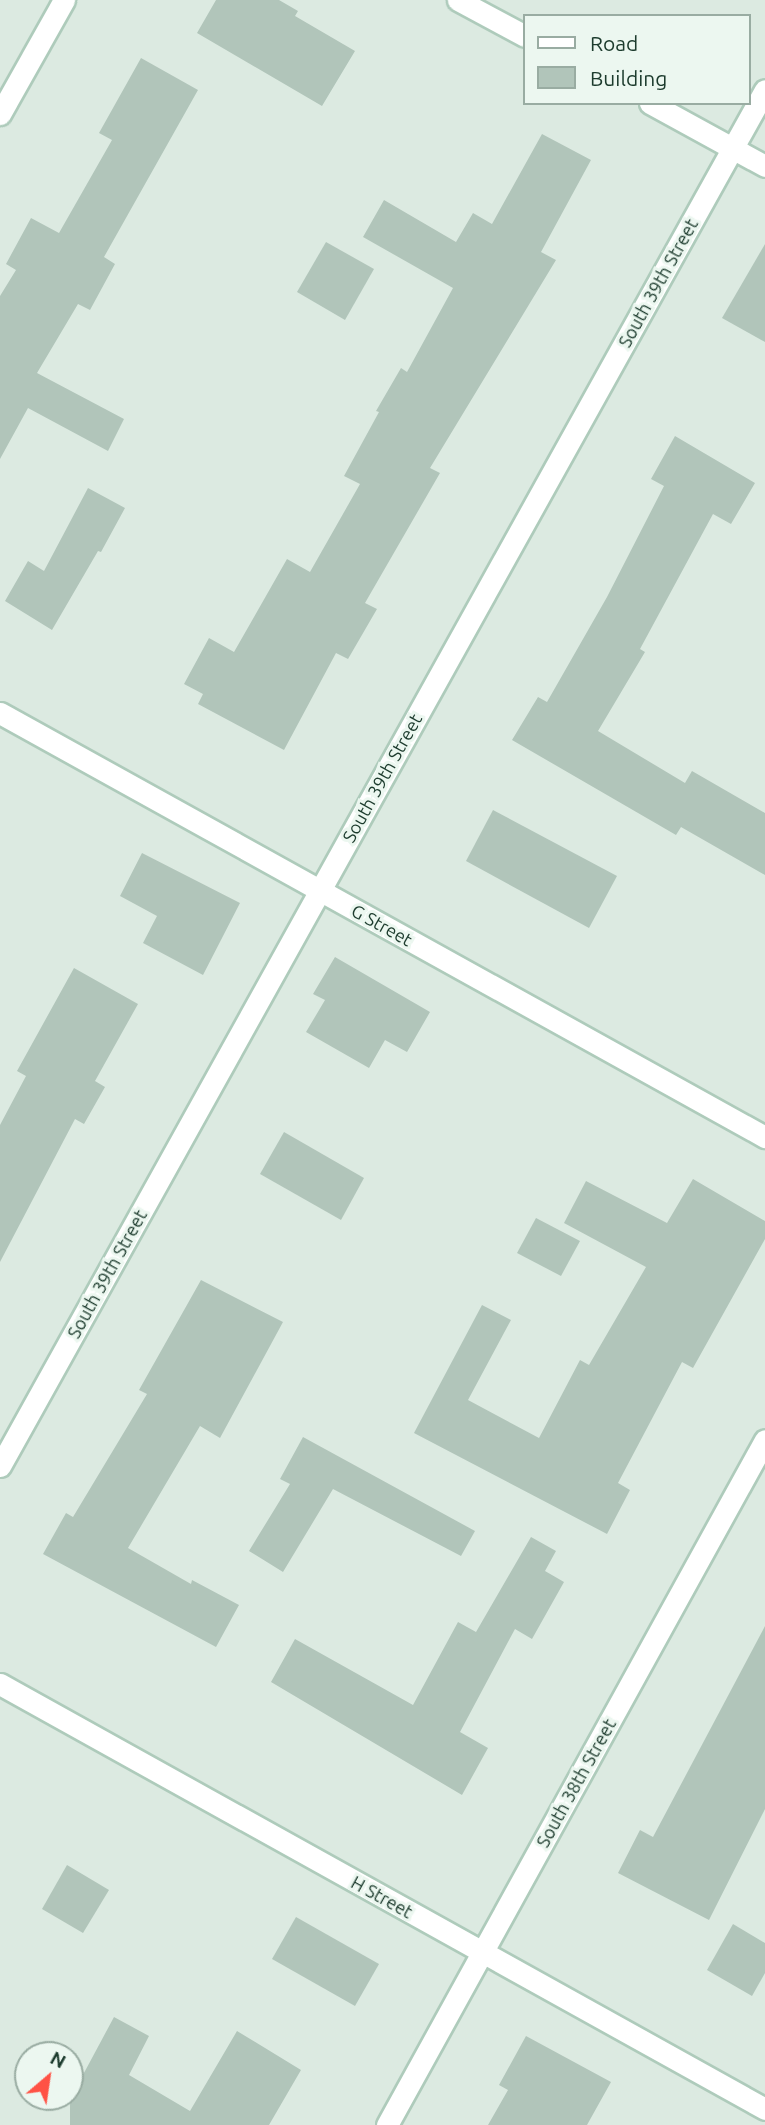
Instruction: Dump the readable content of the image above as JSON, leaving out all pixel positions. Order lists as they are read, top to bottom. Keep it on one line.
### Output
{"streets":{"street":["South 39th Street","G Street","South 38th Street","H Street"]},"crossings":[["South 39th Street","G Street"],["South 38th Street","H Street"]],"legend":["Road","Building"],"north":"top right"}
